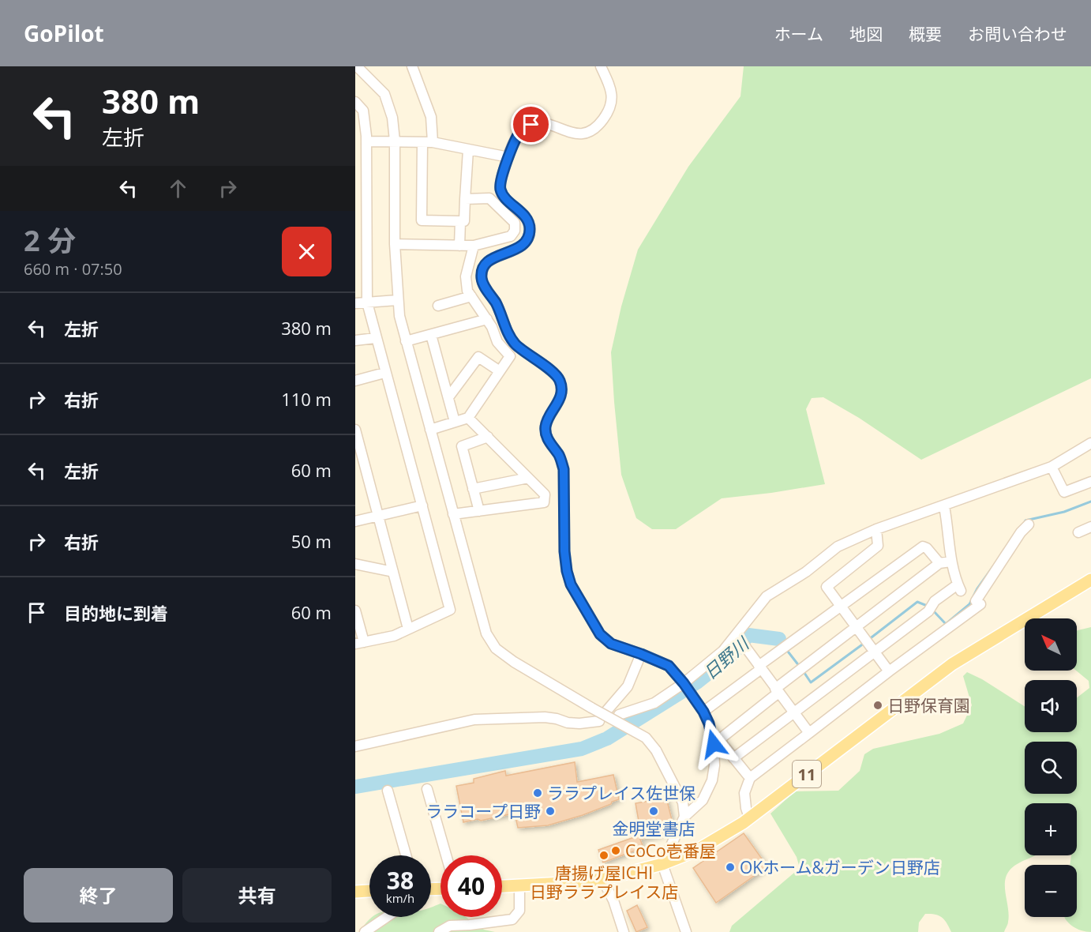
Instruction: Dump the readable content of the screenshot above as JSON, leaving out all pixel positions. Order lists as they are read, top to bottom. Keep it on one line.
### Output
{"streets":{"main road":["11"]},"water":["日野川"],"places":["日野保育園","ララプレイス佐世保","ララコープ日野","金明堂書店","CoCo壱番屋","唐揚げ屋ICHI 日野ララプレイス店","OKホーム&ガーデン日野店"],"north":"top left","page":{"header":"GoPilot","nav":["ホーム","地図","概要","お問い合わせ"],"turn":["380 m","左折"],"heading":["2 分","660 m · 07:50"],"list":[{"name":"左折","value":"380 m"},{"name":"右折","value":"110 m"},{"name":"左折","value":"60 m"},{"name":"右折","value":"50 m"},{"name":"目的地に到着","value":"60 m"}],"map_buttons":["+","−"],"speed":"38 km/h","limit":"40","buttons":["終了","共有"]}}
